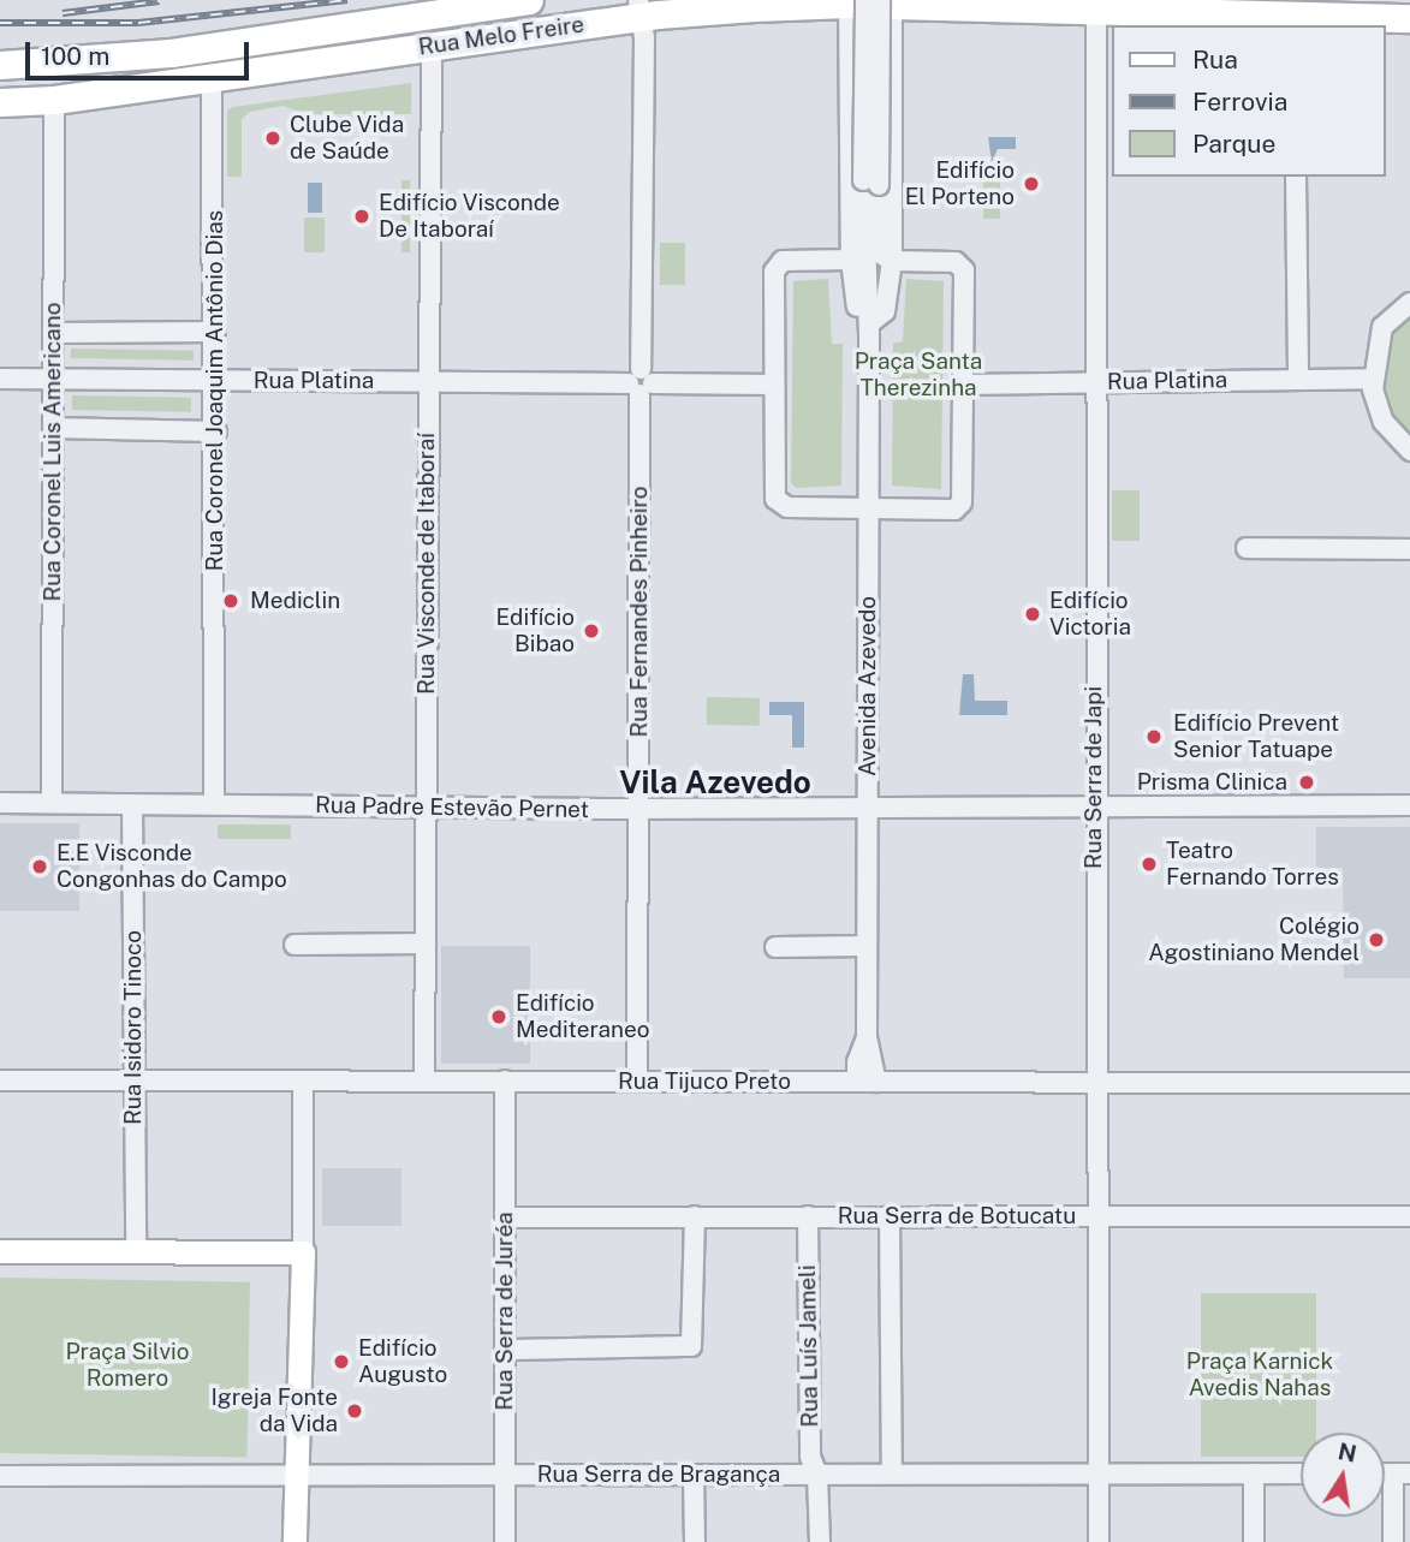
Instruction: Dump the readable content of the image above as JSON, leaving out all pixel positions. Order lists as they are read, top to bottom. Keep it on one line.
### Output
{"streets":{"highway":["Rua Melo Freire"],"street":["Rua Platina","Rua Coronel Joaquim Antônio Dias","Rua Coronel Luis Americano","Rua Visconde de Itaboraí","Rua Fernandes Pinheiro","Avenida Azevedo","Rua Serra de Japi","Rua Padre Estevão Pernet","Rua Isidoro Tinoco","Rua Tijuco Preto","Rua Serra de Botucatu","Rua Serra de Juréa","Rua Luís Jameli","Rua Serra de Bragança"]},"crossings":[["Rua Melo Freire","Rua Coronel Joaquim Antônio Dias"],["Rua Melo Freire","Rua Coronel Luis Americano"],["Rua Melo Freire","Rua Visconde de Itaboraí"],["Rua Melo Freire","Rua Fernandes Pinheiro"],["Rua Melo Freire","Avenida Azevedo"],["Rua Melo Freire","Rua Serra de Japi"],["Rua Platina","Rua Coronel Joaquim Antônio Dias"],["Rua Platina","Rua Coronel Luis Americano"],["Rua Platina","Rua Visconde de Itaboraí"],["Rua Platina","Rua Fernandes Pinheiro"],["Rua Platina","Rua Serra de Japi"],["Rua Coronel Joaquim Antônio Dias","Rua Padre Estevão Pernet"],["Rua Coronel Luis Americano","Rua Padre Estevão Pernet"],["Rua Visconde de Itaboraí","Rua Padre Estevão Pernet"],["Rua Visconde de Itaboraí","Rua Tijuco Preto"],["Rua Fernandes Pinheiro","Rua Padre Estevão Pernet"],["Rua Fernandes Pinheiro","Rua Tijuco Preto"],["Avenida Azevedo","Rua Padre Estevão Pernet"],["Avenida Azevedo","Rua Tijuco Preto"],["Rua Serra de Japi","Rua Padre Estevão Pernet"],["Rua Serra de Japi","Rua Tijuco Preto"],["Rua Serra de Japi","Rua Serra de Botucatu"],["Rua Serra de Japi","Rua Serra de Bragança"],["Rua Padre Estevão Pernet","Rua Isidoro Tinoco"],["Rua Isidoro Tinoco","Rua Tijuco Preto"],["Rua Tijuco Preto","Rua Serra de Juréa"],["Rua Serra de Botucatu","Rua Serra de Juréa"],["Rua Serra de Botucatu","Rua Luís Jameli"],["Rua Serra de Juréa","Rua Serra de Bragança"],["Rua Luís Jameli","Rua Serra de Bragança"]],"districts":["Vila Azevedo"],"parks":["Praça Santa Therezinha","Praça Silvio Romero","Praça Karnick Avedis Nahas"],"places":["Clube Vida de Saúde","Edifício El Porteno","Edifício Visconde De Itaboraí","Mediclin","Edifício Victoria","Edifício Bibao","Edifício Prevent Senior Tatuape","Prisma Clinica","Teatro Fernando Torres","E.E Visconde Congonhas do Campo","Colégio Agostiniano Mendel","Edifício Mediteraneo","Edifício Augusto","Igreja Fonte da Vida"],"legend":["Rua","Ferrovia","Parque"],"scale_bar":"100 m","north":"top"}
